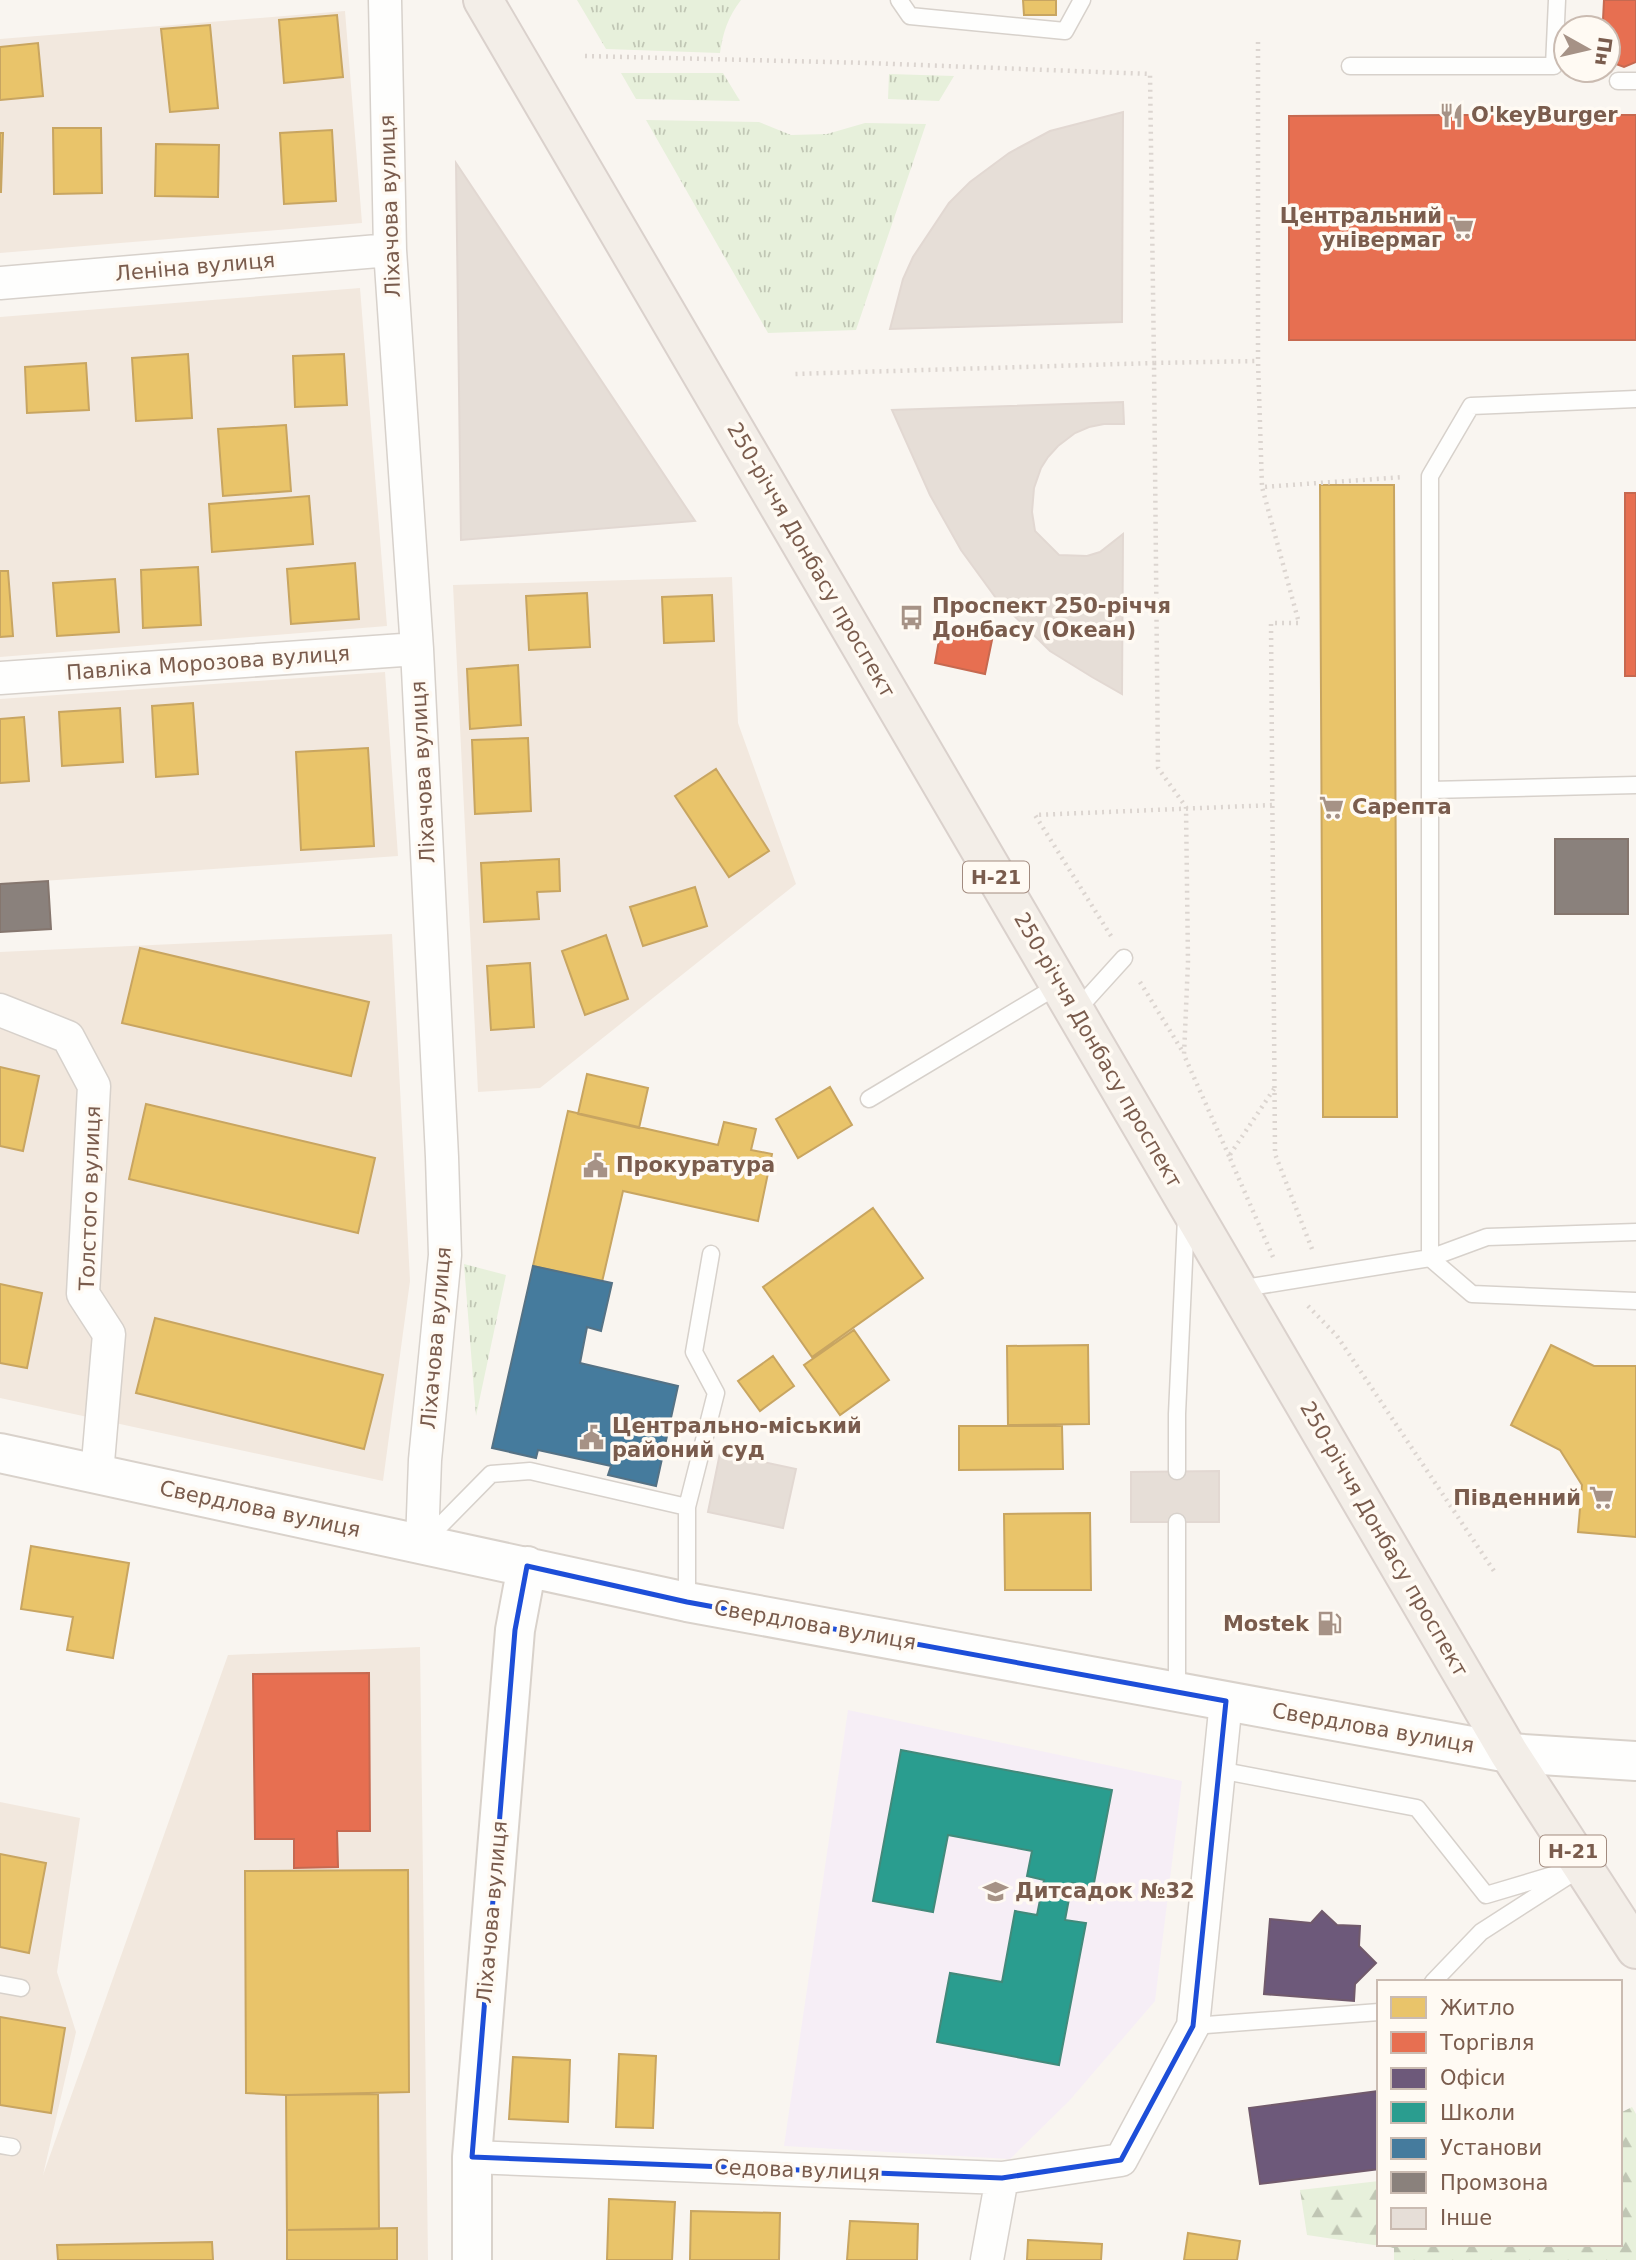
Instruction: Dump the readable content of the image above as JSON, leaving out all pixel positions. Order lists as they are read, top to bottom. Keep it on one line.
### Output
{"streets":{"main road":["250-річчя Донбасу проспект","Н-21"],"street":["Ліхачова вулиця","Леніна вулиця","Павліка Морозова вулиця","Толстого вулиця","Свердлова вулиця","Седова вулиця"]},"crossings":[["Ліхачова вулиця","Леніна вулиця"],["Ліхачова вулиця","Павліка Морозова вулиця"],["Ліхачова вулиця","Свердлова вулиця"],["Ліхачова вулиця","Седова вулиця"],["250-річчя Донбасу проспект","Свердлова вулиця"],["Толстого вулиця","Свердлова вулиця"]],"places":{"restaurant":["O'keyBurger"],"supermarket":["Центральний універмаг","Сарепта","Південний"],"bus stop":["Проспект 250-річчя Донбасу (Океан)"],"public building":["Прокуратура","Центрально-міський районий суд"],"fuel station":["Mostek"],"school or university":["Дитсадок №32"]},"legend":["Житло","Торгівля","Офіси","Школи","Установи","Промзона","Інше"],"north":"right"}
